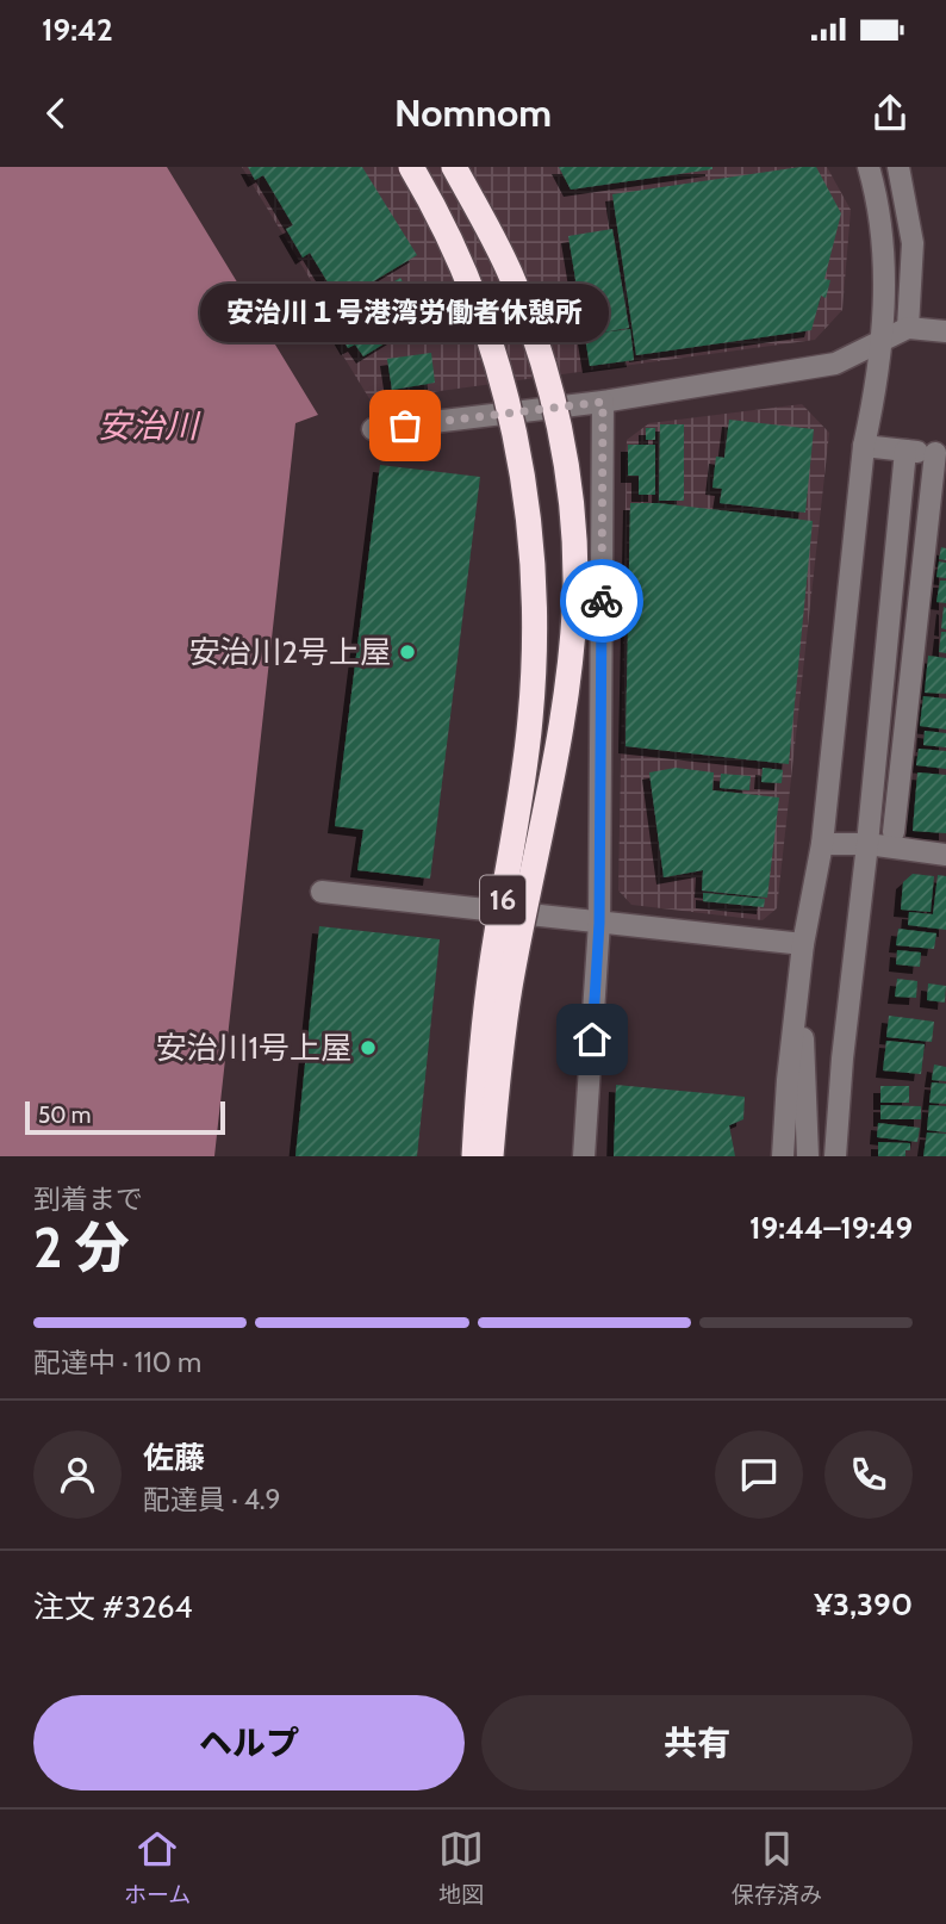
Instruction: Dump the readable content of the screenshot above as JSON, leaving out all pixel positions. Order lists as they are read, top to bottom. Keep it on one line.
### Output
{"streets":{"highway":["16"]},"water":["安治川"],"places":["安治川１号港湾労働者休憩所","安治川2号上屋","安治川1号上屋"],"scale_bar":"50 m","page":{"status":"19:42","header":"Nomnom","bubble":"安治川１号港湾労働者休憩所","scale":"50 m","heading":["2 分","到着まで","19:44–19:49"],"panel":["佐藤","配達員 · 4.9","注文 #3264","¥3,390"],"bar":"配達中 · 110 m","buttons":["ヘルプ","共有"],"tabs":["ホーム","地図","保存済み"]}}
